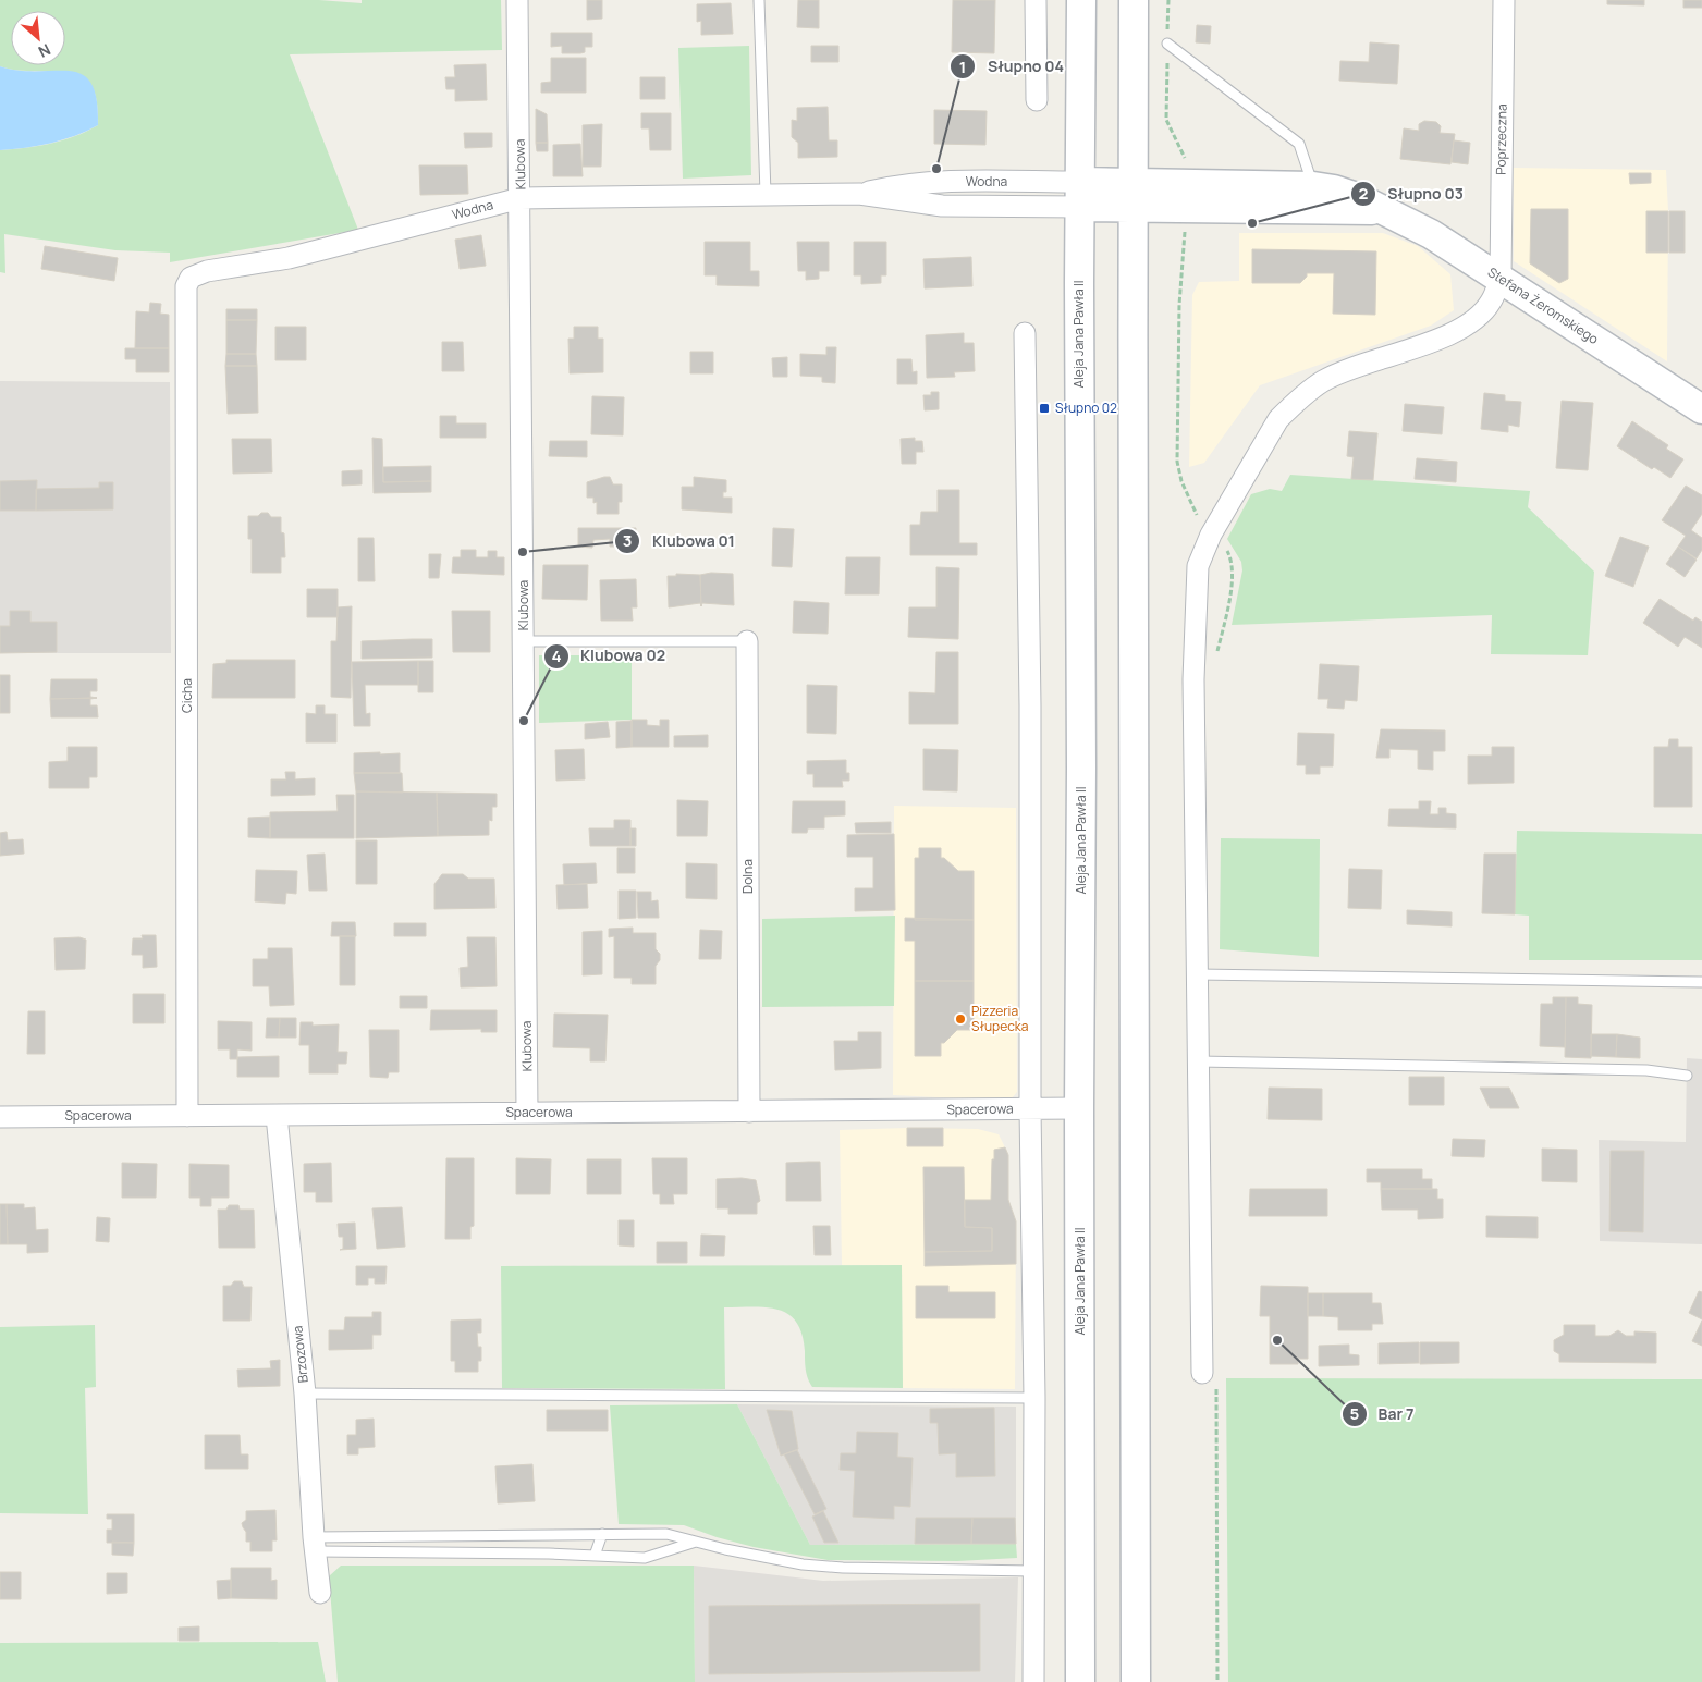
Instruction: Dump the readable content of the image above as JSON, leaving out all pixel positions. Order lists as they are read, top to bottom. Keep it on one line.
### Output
{"streets":{"main road":["Stefana Żeromskiego","Aleja Jana Pawła II"],"street":["Poprzeczna","Klubowa","Wodna","Cicha","Dolna","Spacerowa","Brzozowa"]},"crossings":[["Poprzeczna","Stefana Żeromskiego"],["Klubowa","Wodna"],["Klubowa","Spacerowa"],["Wodna","Aleja Jana Pawła II"],["Wodna","Cicha"],["Aleja Jana Pawła II","Spacerowa"],["Cicha","Spacerowa"],["Dolna","Spacerowa"],["Spacerowa","Brzozowa"]],"places":{"other":["Słupno 04","Słupno 03","Klubowa 01","Klubowa 02","Pizzeria Słupecka","Bar 7"],"transit":["Słupno 02"]},"north":"bottom right"}
